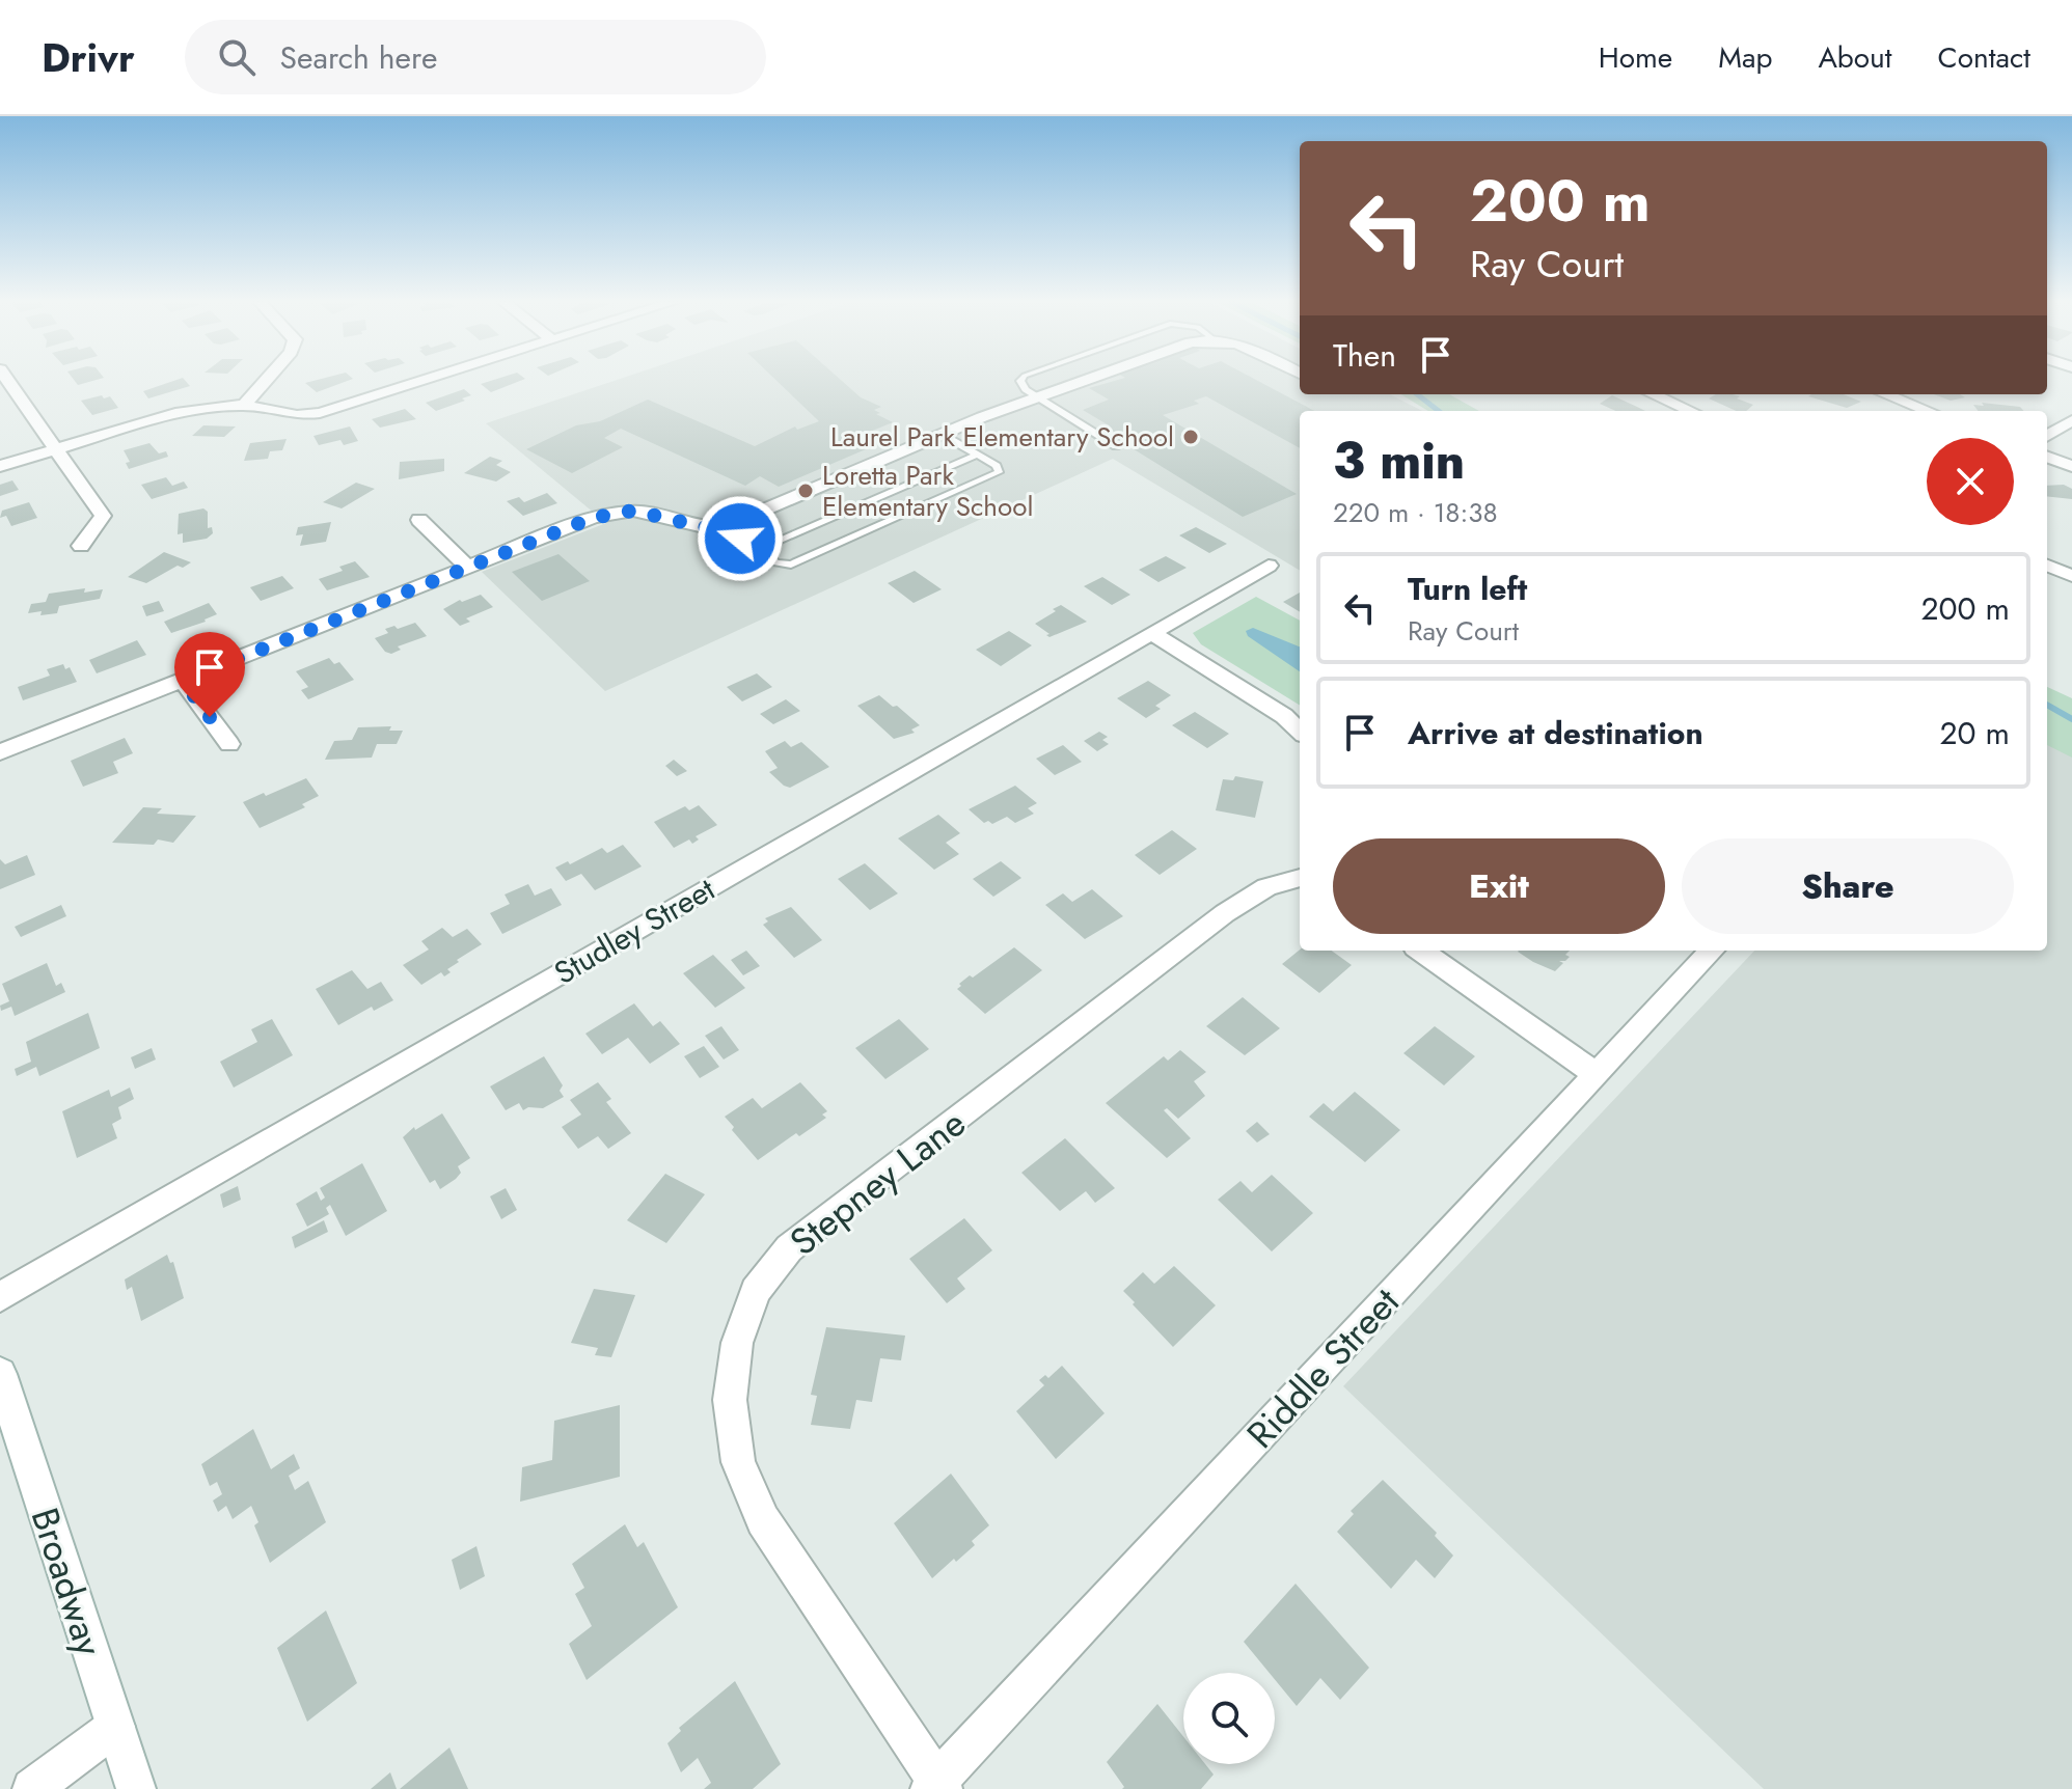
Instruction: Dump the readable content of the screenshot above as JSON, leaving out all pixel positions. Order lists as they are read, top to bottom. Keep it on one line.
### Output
{"streets":{"street":["Studley Street","Stepney Lane","Riddle Street","Broadway"]},"crossings":[["Stepney Lane","Riddle Street"]],"places":["Laurel Park Elementary School","Loretta Park Elementary School"],"page":{"header":"Drivr","search":"Search here","nav":["Home","Map","About","Contact"],"turn":["200 m","Ray Court"],"then":"Then","heading":["3 min","220 m · 18:38"],"list":[{"name":"Turn left","note":"Ray Court","value":"200 m"},{"name":"Arrive at destination","value":"20 m"}],"buttons":["Exit","Share"]}}
